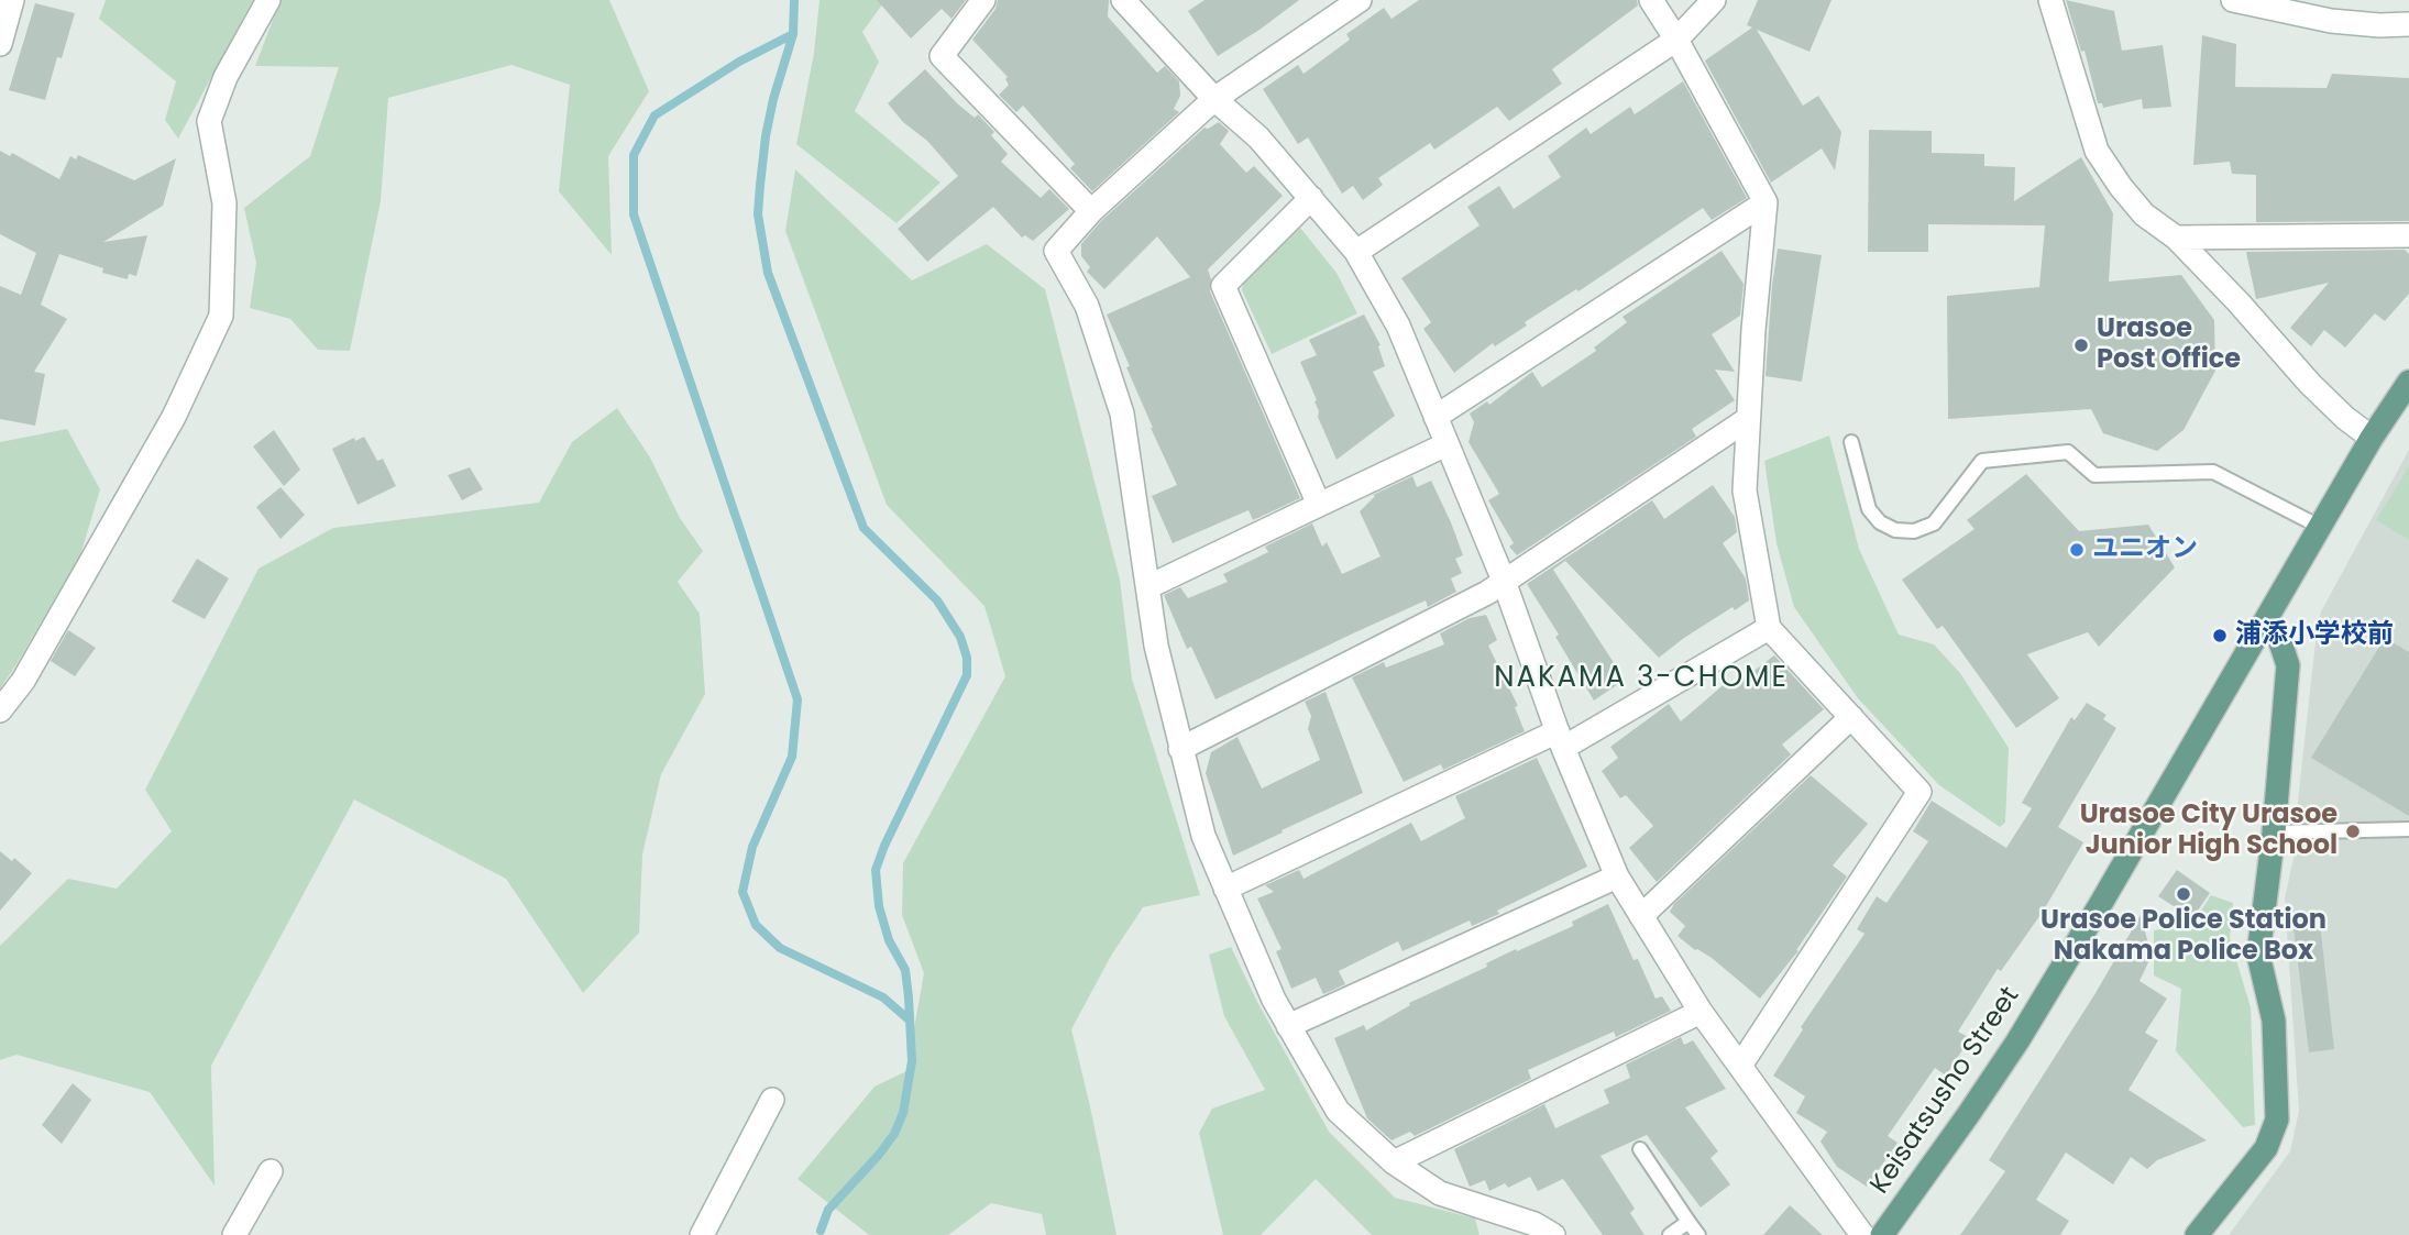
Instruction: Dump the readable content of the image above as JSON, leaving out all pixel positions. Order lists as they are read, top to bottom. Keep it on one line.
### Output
{"streets":{"main road":["Keisatsusho Street"]},"districts":["NAKAMA 3-CHOME"],"places":["Urasoe Post Office","ユニオン","浦添小学校前","Urasoe City Urasoe Junior High School","Urasoe Police Station Nakama Police Box"]}
